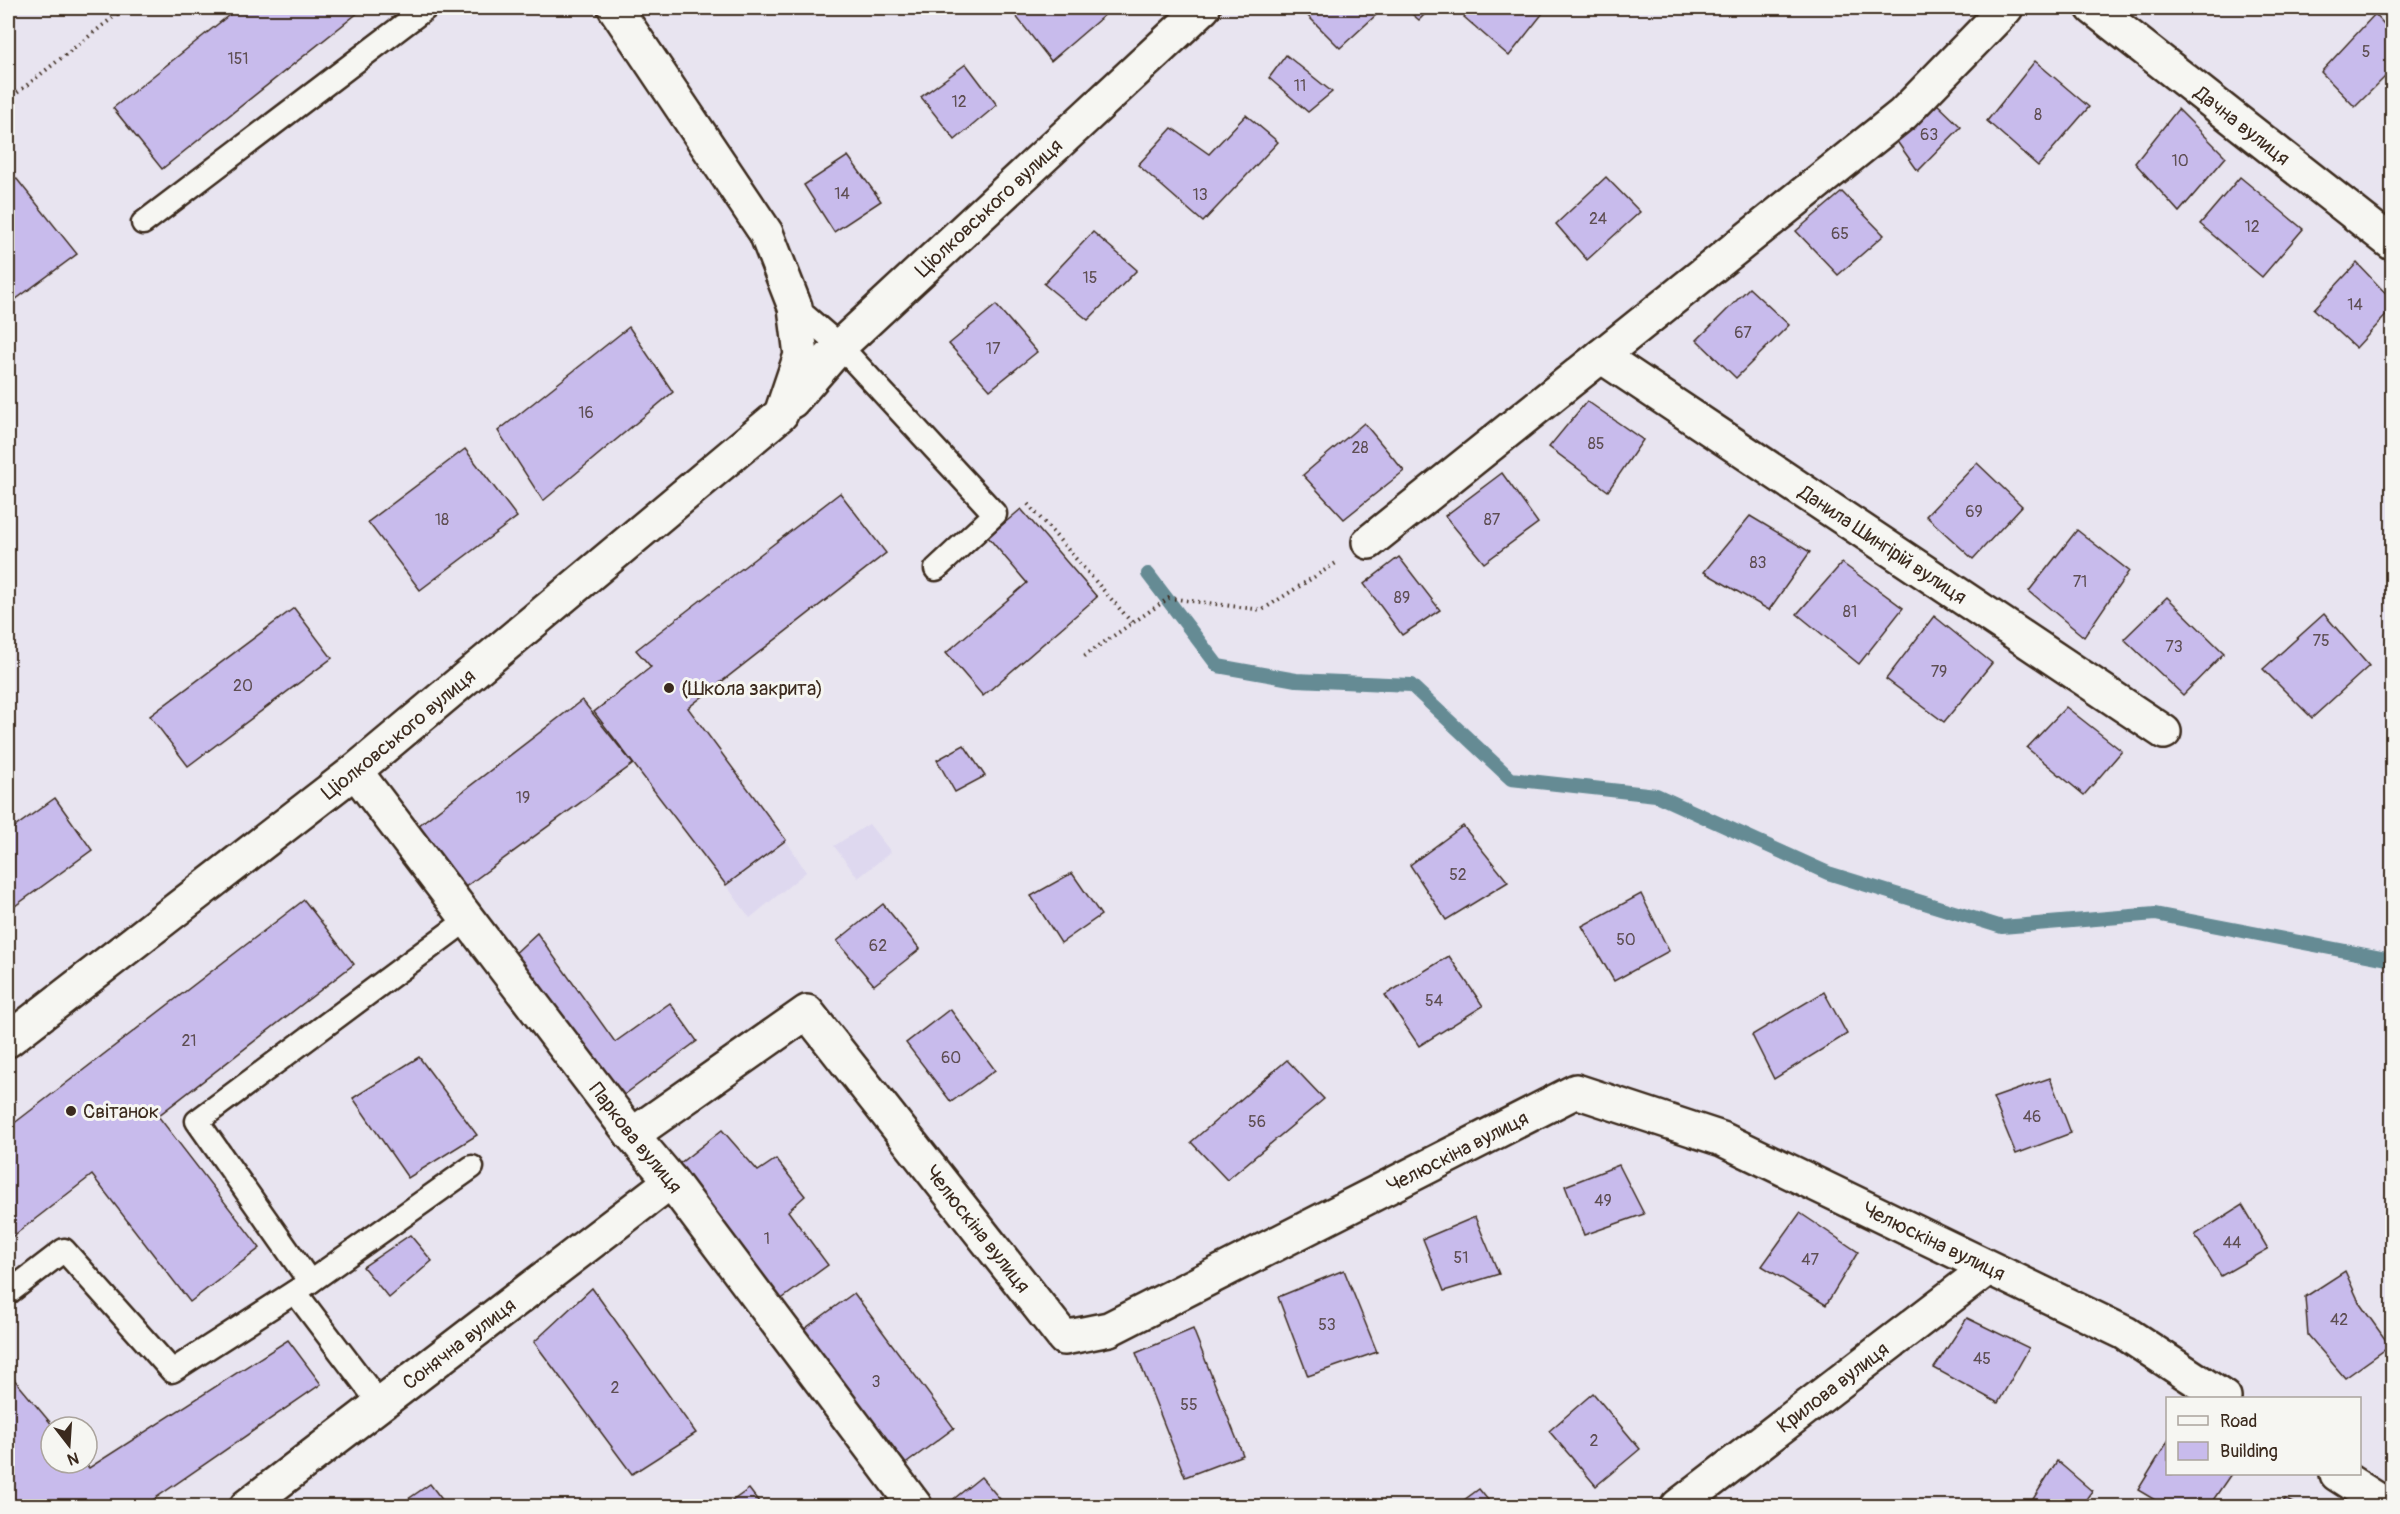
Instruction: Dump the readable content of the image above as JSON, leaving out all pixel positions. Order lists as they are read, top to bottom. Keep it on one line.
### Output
{"streets":{"street":["Дачна вулиця","Ціолковського вулиця","Данила Шингірій вулиця","Паркова вулиця","Челюскіна вулиця","Сонячна вулиця","Крилова вулиця"]},"crossings":[["Ціолковського вулиця","Паркова вулиця"],["Паркова вулиця","Челюскіна вулиця"],["Паркова вулиця","Сонячна вулиця"],["Челюскіна вулиця","Крилова вулиця"]],"places":["(Школа закрита)","Світанок"],"house_numbers":["5","151","11","12","8","63","10","14","13","24","12","65","15","14","67","17","16","85","28","69","18","87","83","71","89","81","75","73","79","20","19","52","50","62","54","21","60","46","56","49","1","44","51","47","42","53","45","3","2","55","2"],"legend":["Road","Building"],"north":"bottom"}
